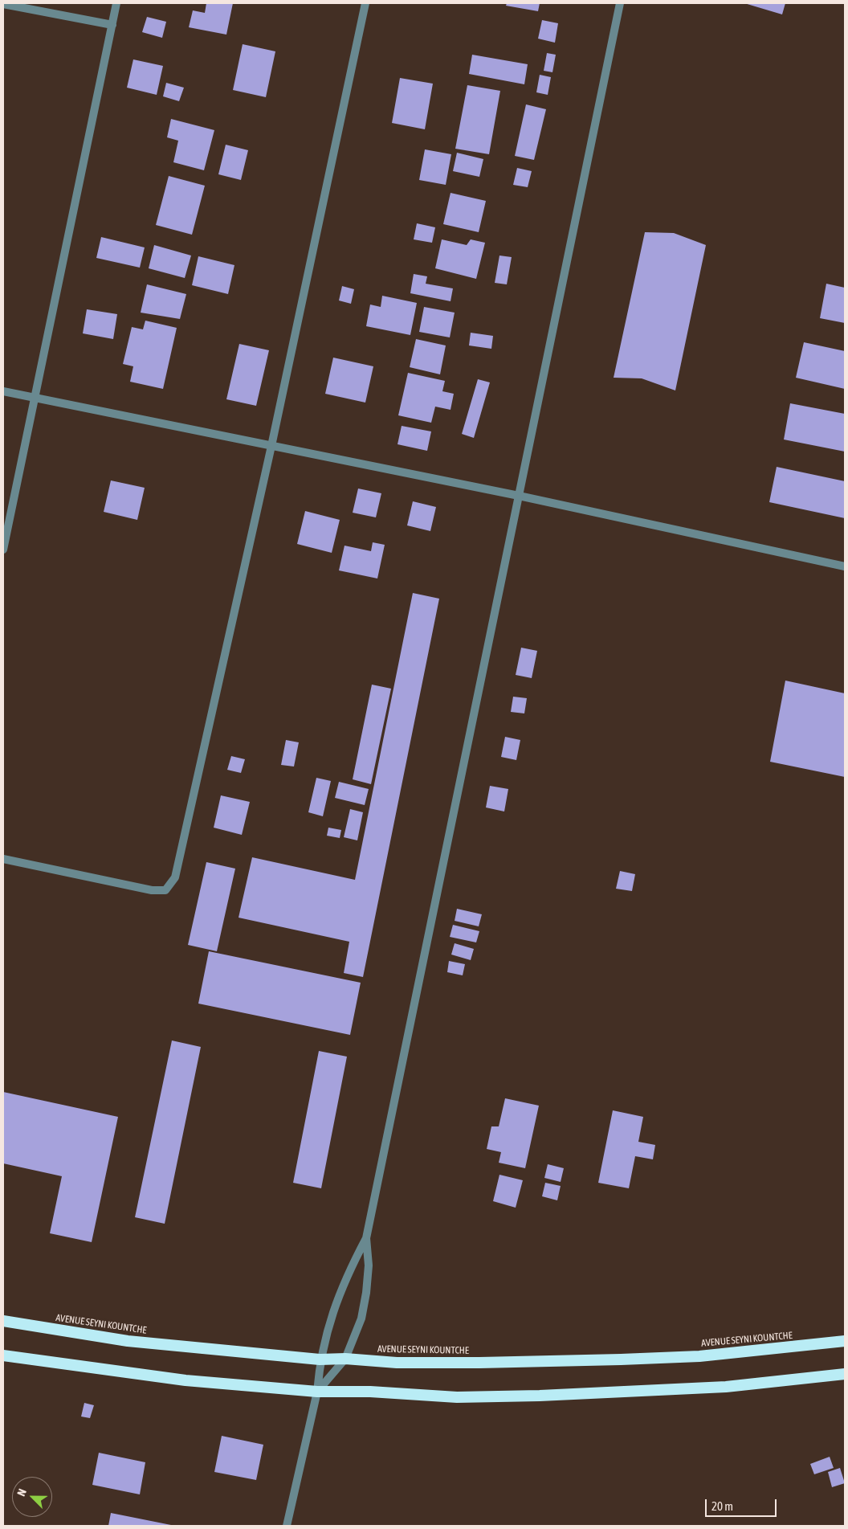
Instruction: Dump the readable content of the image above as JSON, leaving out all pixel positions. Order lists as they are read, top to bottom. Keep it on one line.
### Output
{"streets":{"highway":["AVENUE SEYNI KOUNTCHE"]},"scale_bar":"20 m","north":"top left"}
